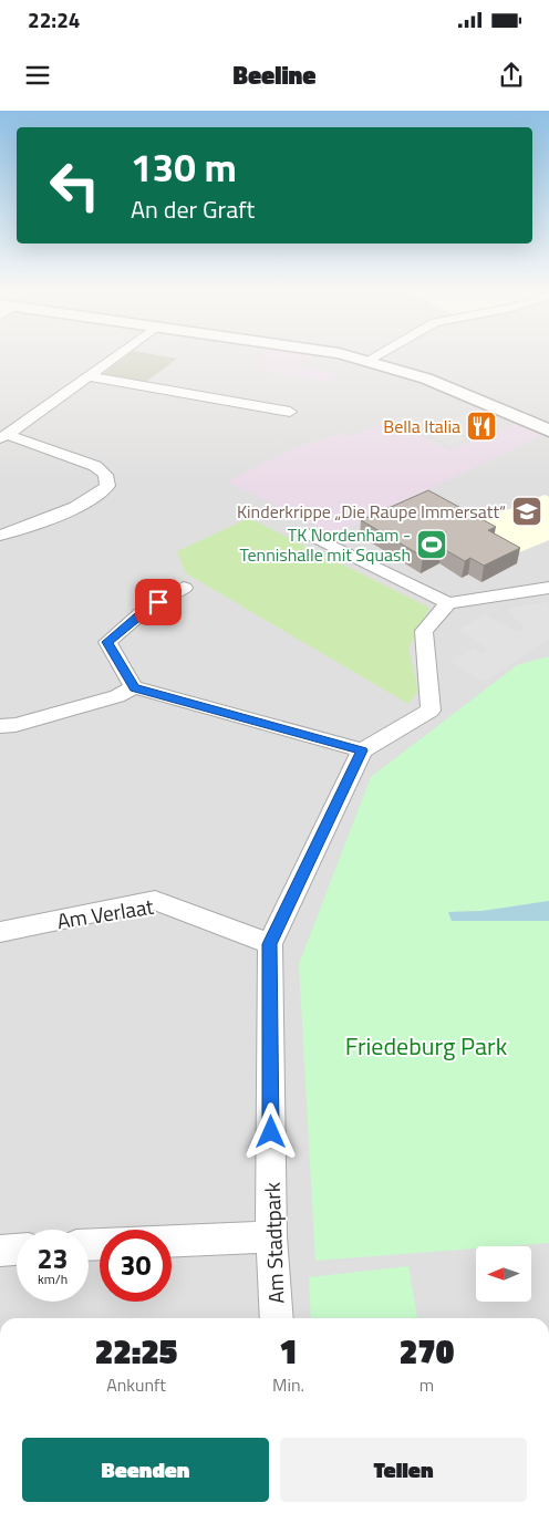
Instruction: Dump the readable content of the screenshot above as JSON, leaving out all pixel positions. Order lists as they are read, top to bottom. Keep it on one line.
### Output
{"streets":{"street":["Am Verlaat","Am Stadtpark"]},"crossings":[["Am Verlaat","Am Stadtpark"]],"parks":["Friedeburg Park"],"places":{"restaurant":["Bella Italia"],"school or university":["Kinderkrippe „Die Raupe Immersatt“"],"sports":["TK Nordenham - Tennishalle mit Squash"]},"north":"left","page":{"status":"22:24","header":"Beeline","turn":["130 m","An der Graft"],"speed":"23 km/h","limit":"30","eta":["22:25","Ankunft","1","Min.","270","m"],"buttons":["Beenden","Teilen"]}}
